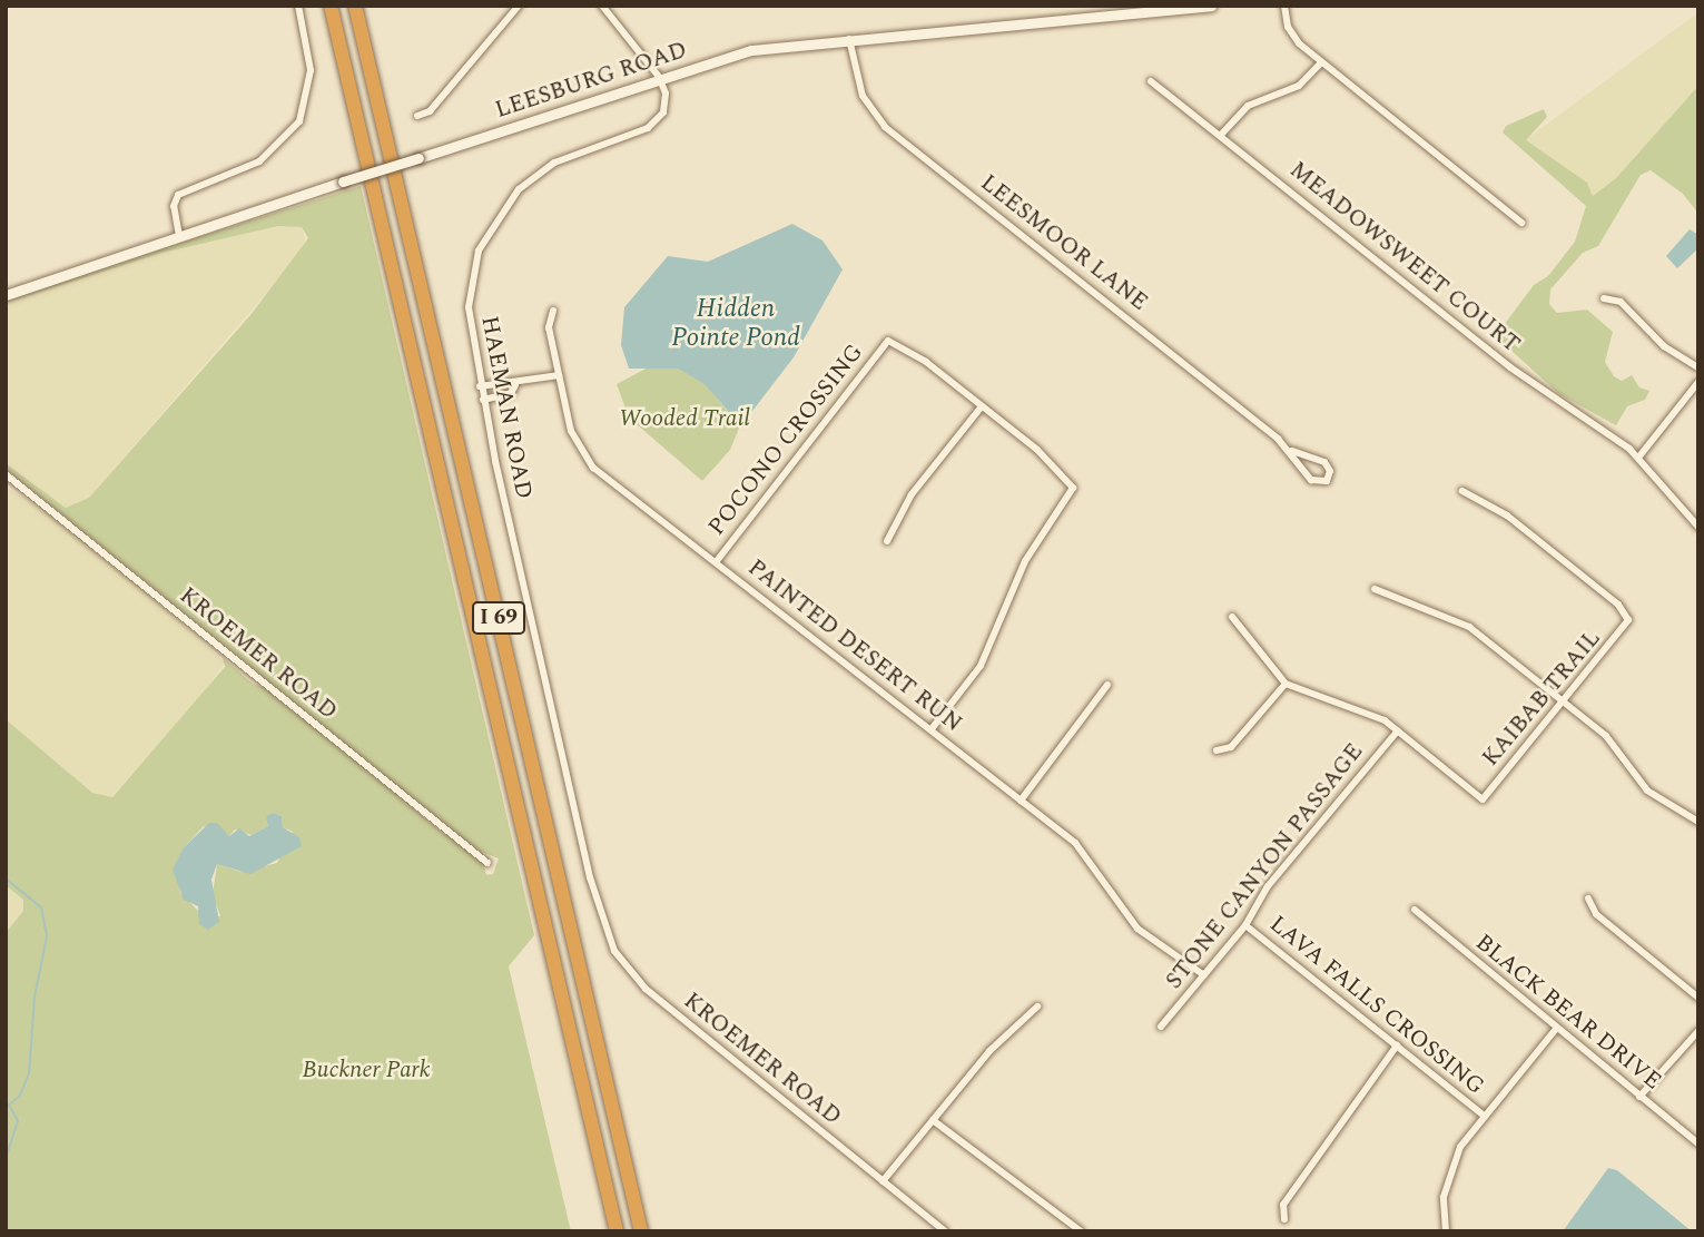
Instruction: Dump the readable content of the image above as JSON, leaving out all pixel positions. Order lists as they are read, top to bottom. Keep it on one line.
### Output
{"streets":{"highway":["I 69"],"main road":["LEESBURG ROAD"],"street":["LEESMOOR LANE","MEADOWSWEET COURT","HAEMAN ROAD","POCONO CROSSING","PAINTED DESERT RUN","KROEMER ROAD","KAIBAB TRAIL","STONE CANYON PASSAGE","LAVA FALLS CROSSING","BLACK BEAR DRIVE"]},"crossings":[["LEESBURG ROAD","LEESMOOR LANE"],["LEESBURG ROAD","HAEMAN ROAD"],["HAEMAN ROAD","KROEMER ROAD"],["POCONO CROSSING","PAINTED DESERT RUN"],["PAINTED DESERT RUN","STONE CANYON PASSAGE"],["KAIBAB TRAIL","STONE CANYON PASSAGE"],["STONE CANYON PASSAGE","LAVA FALLS CROSSING"]],"water":["Hidden Pointe Pond"],"parks":["Wooded Trail","Buckner Park"]}
